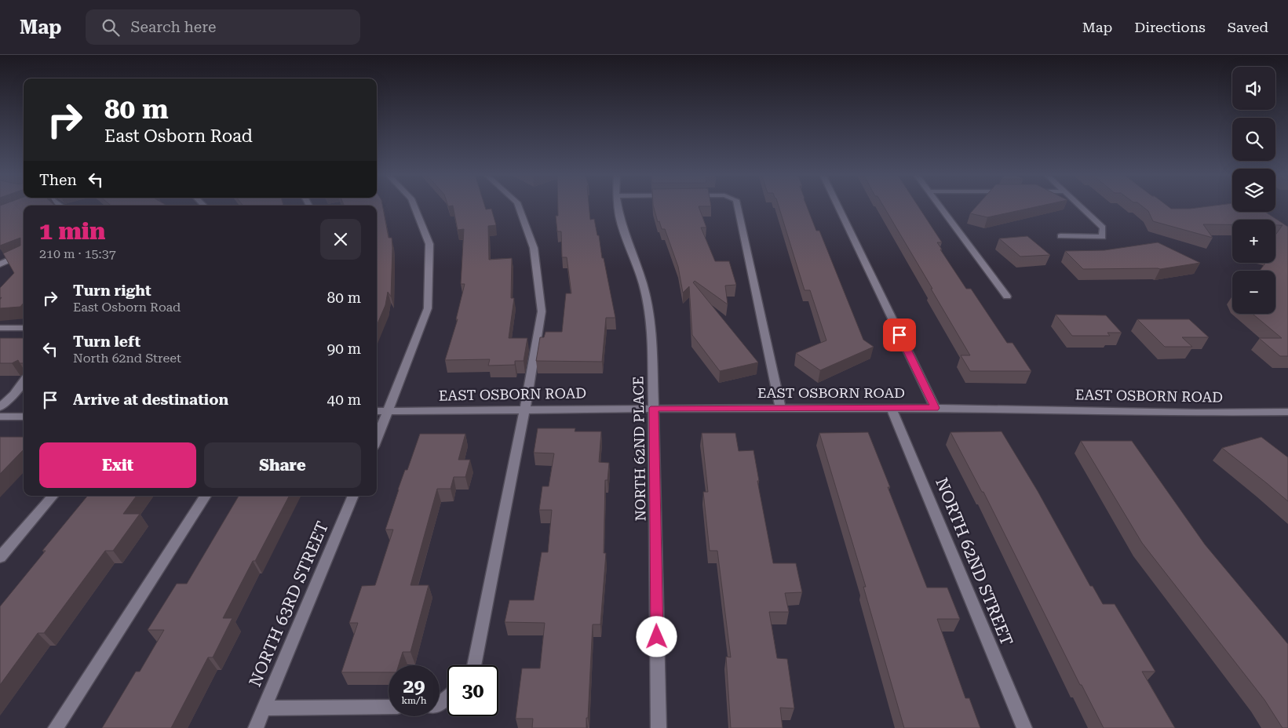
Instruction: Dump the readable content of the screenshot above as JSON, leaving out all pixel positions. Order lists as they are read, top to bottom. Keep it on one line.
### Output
{"streets":{"street":["EAST OSBORN ROAD","NORTH 62ND PLACE","NORTH 62ND STREET","NORTH 63RD STREET"]},"crossings":[["EAST OSBORN ROAD","NORTH 62ND PLACE"],["EAST OSBORN ROAD","NORTH 62ND STREET"]],"page":{"header":"Map","search":"Search here","nav":["Map","Directions","Saved"],"map_buttons":["+","−"],"turn":["80 m","East Osborn Road"],"then":"Then","heading":["1 min","210 m · 15:37"],"list":[{"name":"Turn right","note":"East Osborn Road","value":"80 m"},{"name":"Turn left","note":"North 62nd Street","value":"90 m"},{"name":"Arrive at destination","value":"40 m"}],"buttons":["Exit","Share"],"speed":"29 km/h","limit":"30"}}
